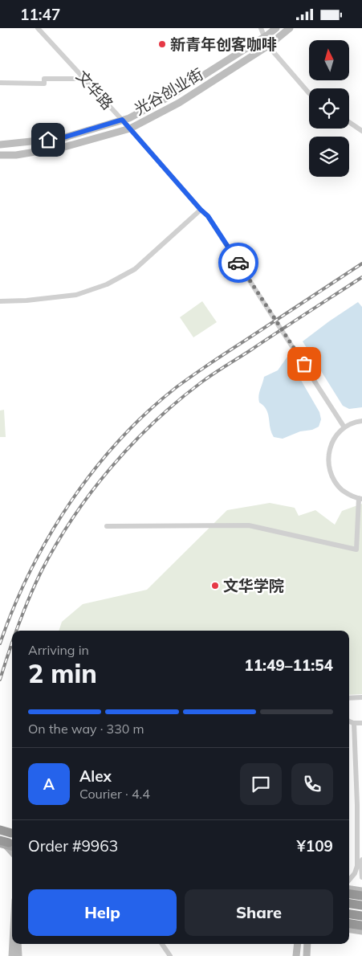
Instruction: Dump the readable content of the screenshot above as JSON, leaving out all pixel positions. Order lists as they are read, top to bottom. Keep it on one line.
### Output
{"streets":{"main road":["光谷创业街"],"street":["文华路"]},"crossings":[["文华路","光谷创业街"]],"places":["新青年创客咖啡","文华学院"],"north":"top","page":{"status":"11:47","heading":["2 min","Arriving in","11:49–11:54"],"panel":["Alex","Courier · 4.4","Order #9963","¥109"],"bar":"On the way · 330 m","round":"A","buttons":["Help","Share"]}}
